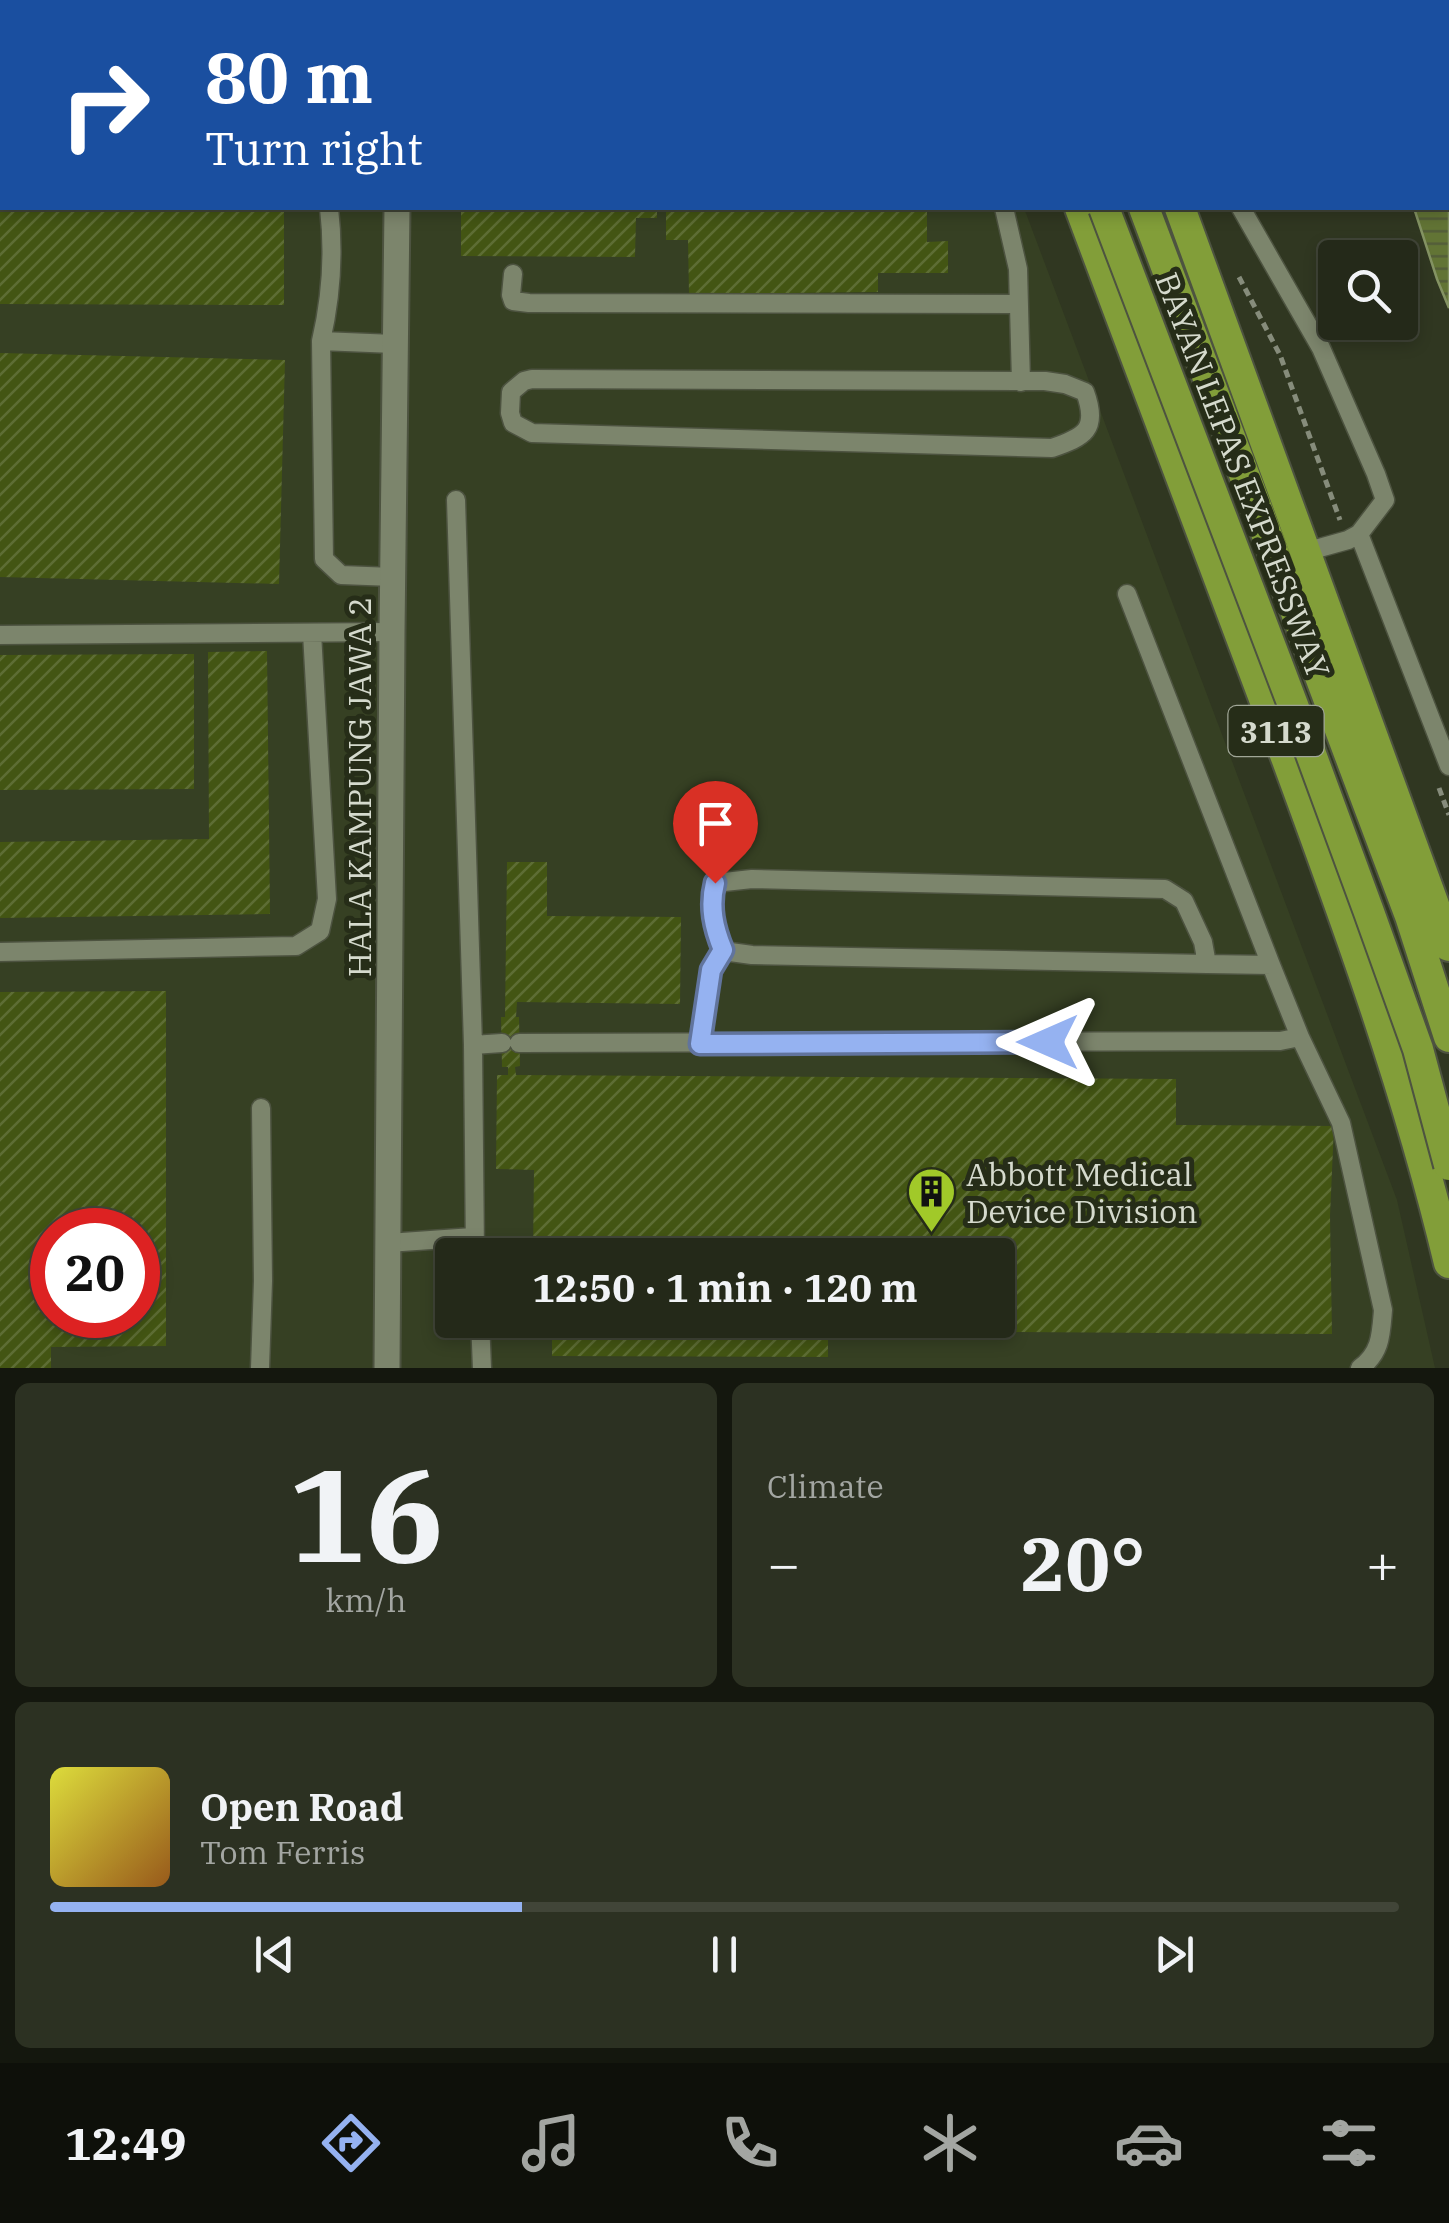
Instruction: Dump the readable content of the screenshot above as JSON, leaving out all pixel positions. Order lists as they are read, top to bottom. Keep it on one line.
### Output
{"streets":{"highway":["BAYAN LEPAS EXPRESSWAY","3113"],"street":["HALA KAMPUNG JAWA 2"]},"crossings":[["BAYAN LEPAS EXPRESSWAY","3113"]],"places":{"building":["Abbott Medical Device Division"]},"page":{"turn":["80 m","Turn right"],"limit":"20","trip":"12:50 · 1 min · 120 m","tile":[["16","km/h"],"Climate"],"heat":["−","20°","+"],"song":["Open Road","Tom Ferris"],"tabs":"12:49"}}
